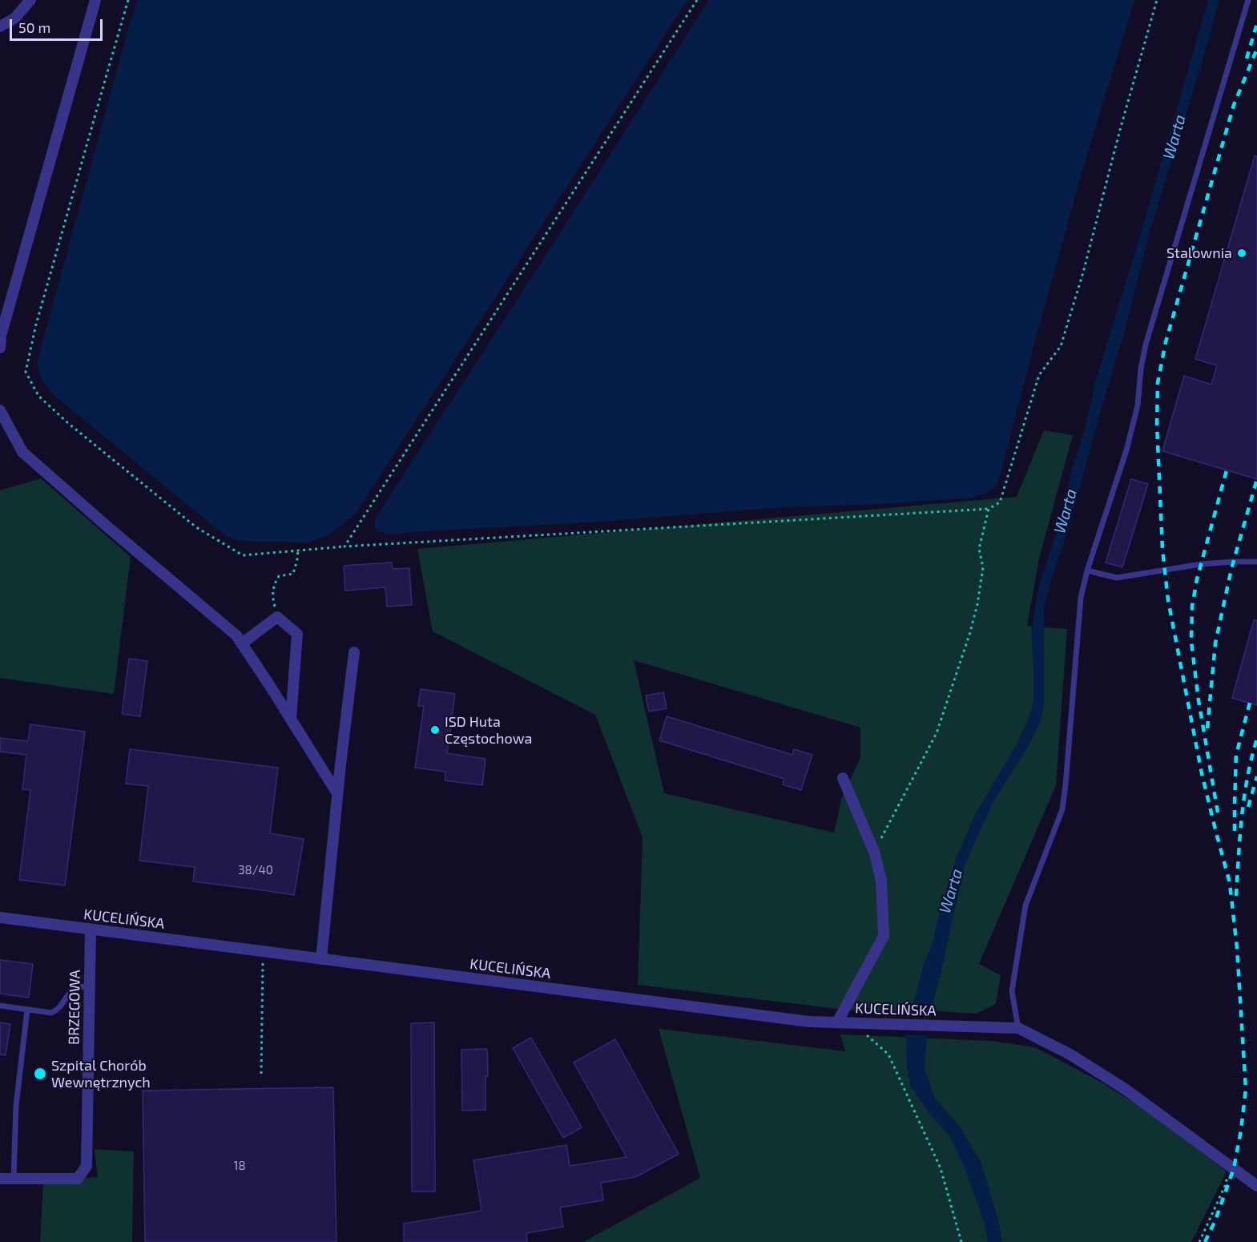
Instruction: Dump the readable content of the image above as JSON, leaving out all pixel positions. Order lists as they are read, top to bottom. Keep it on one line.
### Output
{"streets":{"street":["KUCELIŃSKA","BRZEGOWA"]},"crossings":[["KUCELIŃSKA","BRZEGOWA"]],"water":["Warta"],"places":["Stalownia","ISD Huta Częstochowa","Szpital Chorób Wewnętrznych"],"house_numbers":["38/40","18"],"scale_bar":"50 m"}
